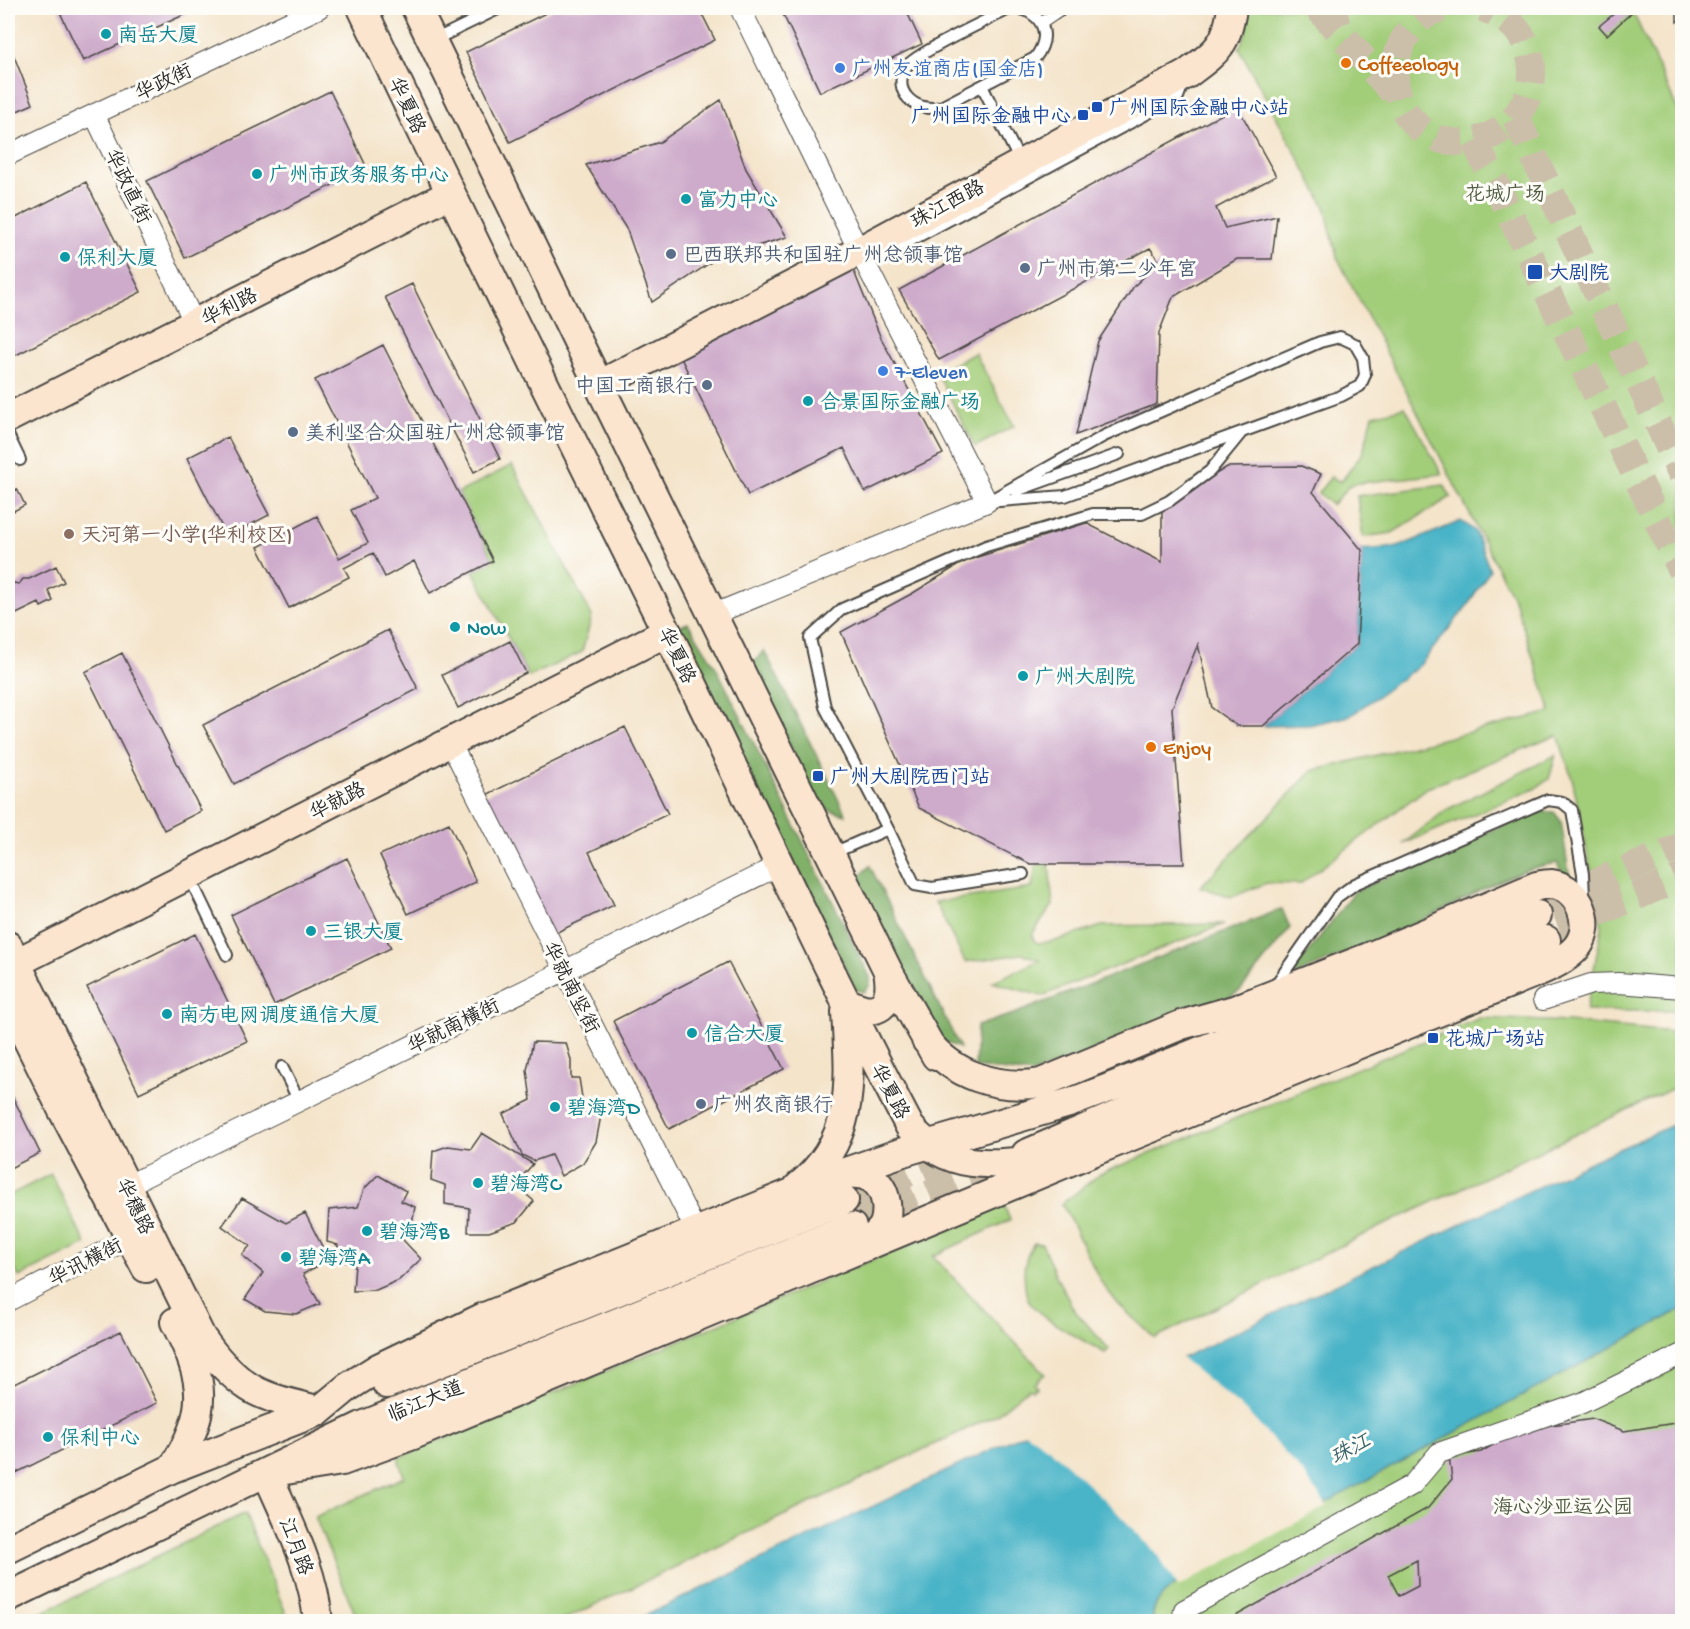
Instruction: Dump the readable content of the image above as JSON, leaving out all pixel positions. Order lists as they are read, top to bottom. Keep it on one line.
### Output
{"streets":{"main road":["华夏路","珠江西路","华利路","华就路","华穗路","临江大道","江月路"],"street":["华政街","华政直街","华就南竖街","华就南横街","华讯横街"]},"crossings":[["华政街","华政直街"],["华夏路","华利路"],["华夏路","华就路"],["华夏路","华就南横街"],["华政直街","华利路"],["华就路","华就南竖街"],["华就路","华穗路"],["华就南竖街","华就南横街"],["华就南横街","华穗路"],["华穗路","华讯横街"],["华穗路","临江大道"]],"water":["珠江"],"parks":["花城广场","海心沙亚运公园"],"places":{"other":["南岳大厦","Coffeeology","广州友谊商店(国金店)","广州市政务服务中心","富力中心","巴西联邦共和国驻广州总领事馆","保利大厦","广州市第二少年宫","7-Eleven","中国工商银行","合景国际金融广场","美利坚合众国驻广州总领事馆","天河第一小学(华利校区)","Now","广州大剧院","Enjoy","三银大厦","南方电网调度通信大厦","信合大厦","广州农商银行","碧海湾D","碧海湾C","碧海湾B","碧海湾A","保利中心"],"transit":["广州国际金融中心站","广州国际金融中心","大剧院","广州大剧院西门站","花城广场站"]}}
